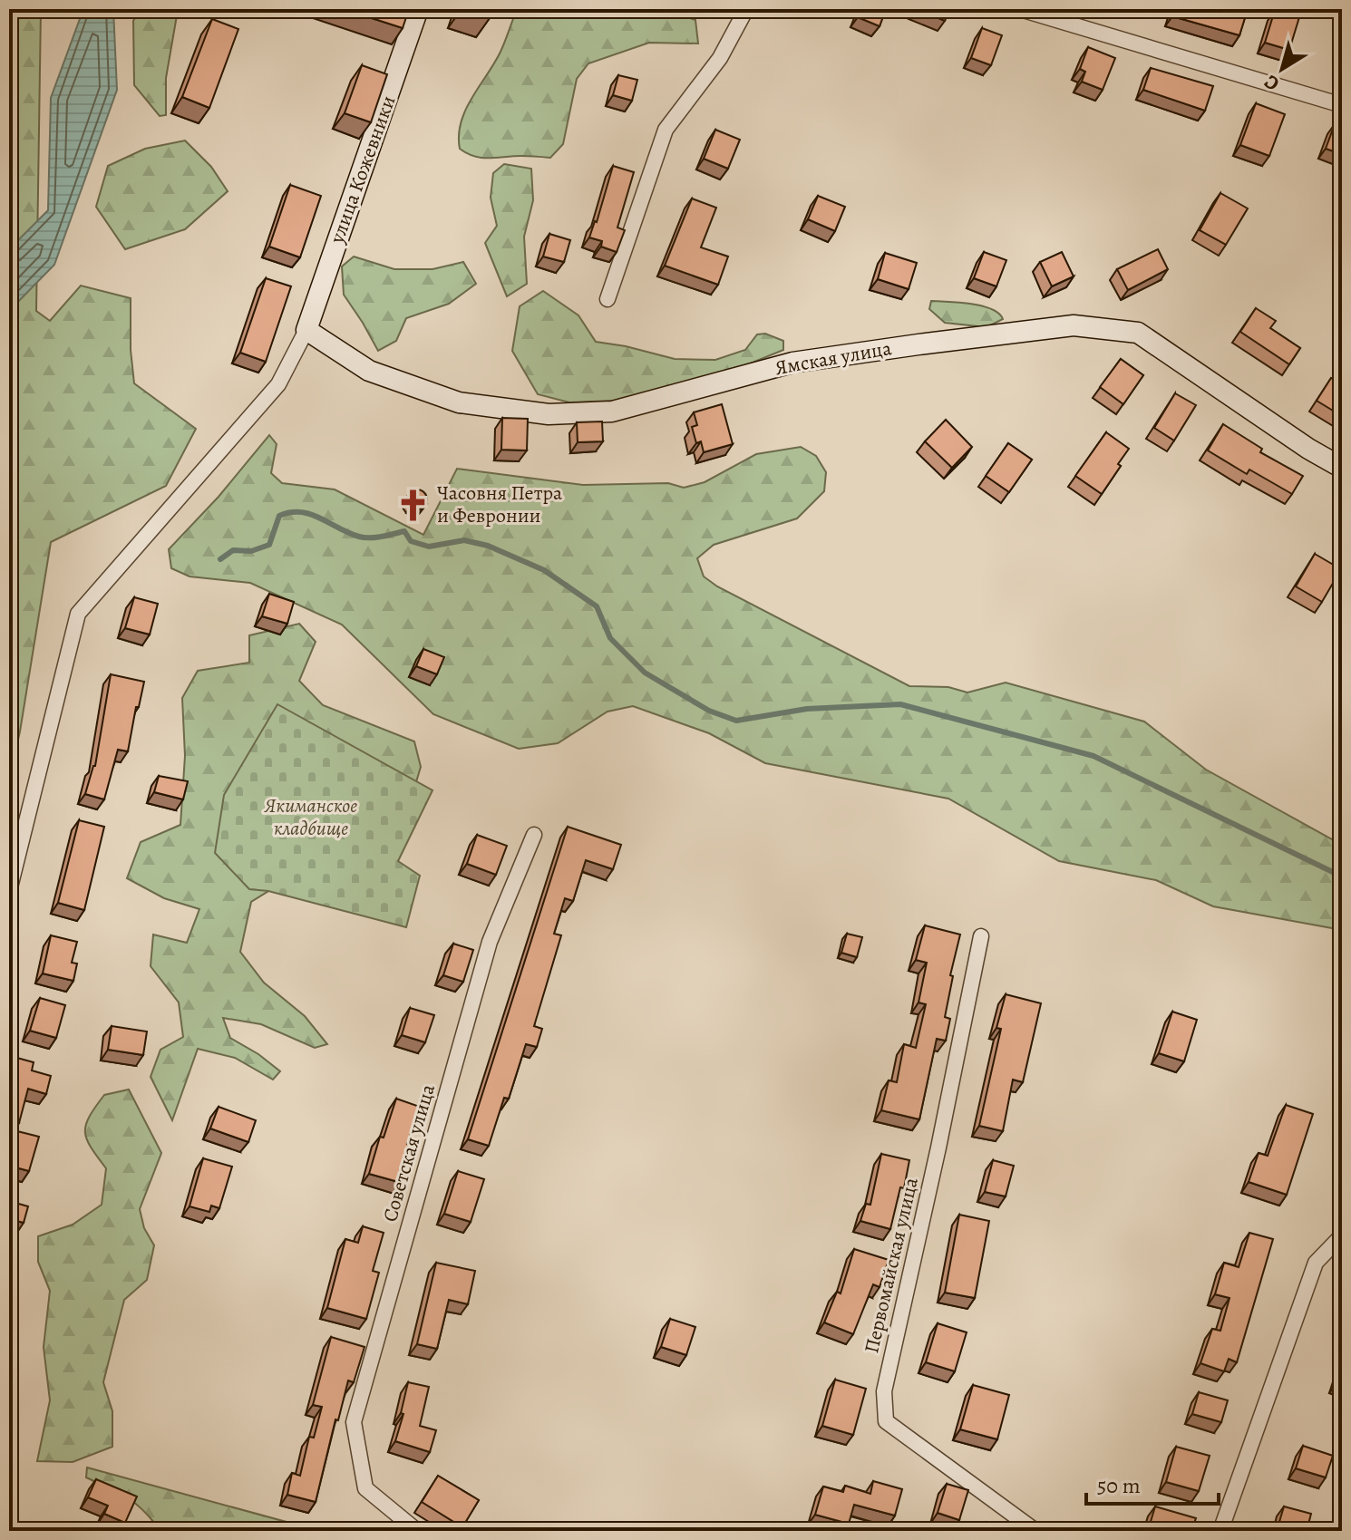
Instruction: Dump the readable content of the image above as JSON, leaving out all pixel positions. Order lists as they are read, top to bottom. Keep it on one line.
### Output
{"streets":{"street":["улица Кожевники","Ямская улица","Советская улица","Первомайская улица"]},"crossings":[["улица Кожевники","Ямская улица"]],"parks":["Якиманское кладбище"],"places":{"church":["Часовня Петра и Февронии"]},"scale_bar":"50 m","north":"bottom left"}
